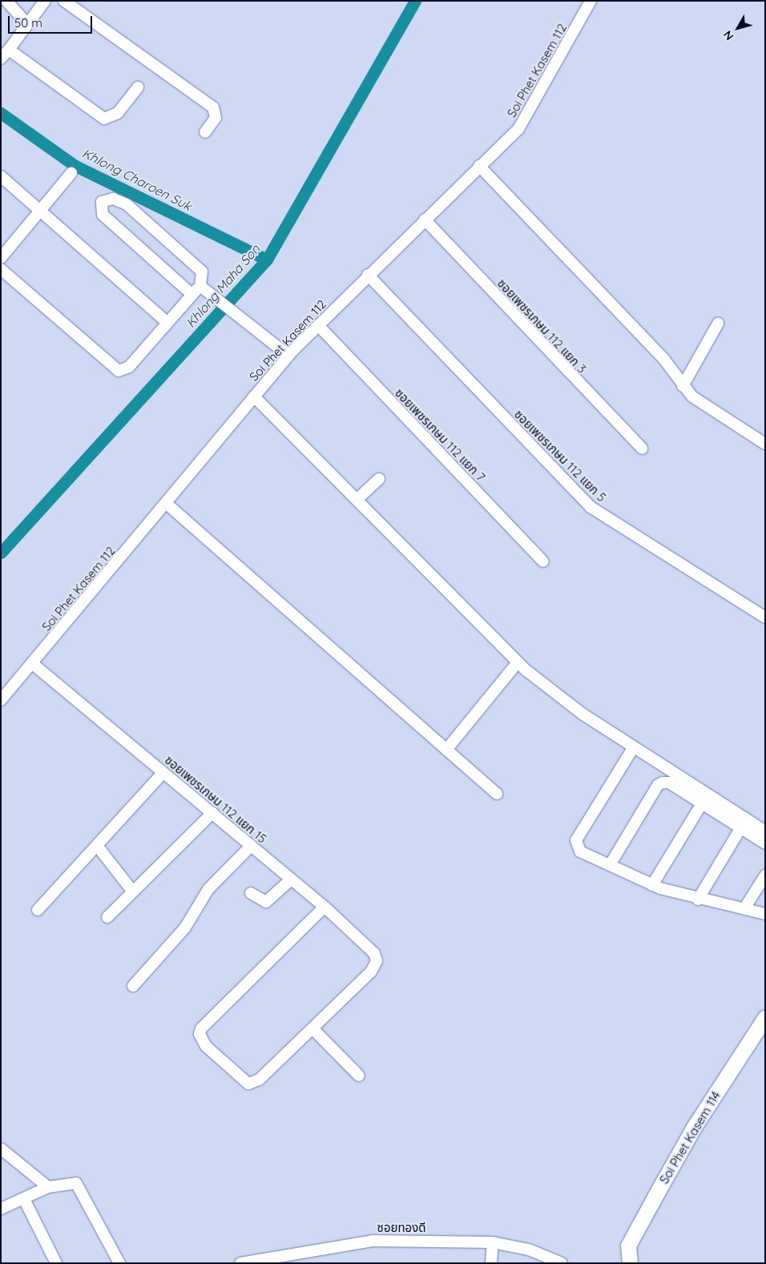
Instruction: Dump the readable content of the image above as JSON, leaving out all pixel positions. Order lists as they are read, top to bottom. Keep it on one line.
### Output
{"streets":{"street":["Soi Phet Kasem 112","ซอยเพชรเกษม 112 แยก 3","ซอยเพชรเกษม 112 แยก 7","ซอยเพชรเกษม 112 แยก 5","ซอยเพชรเกษม 112 แยก 15","Soi Phet Kasem 114","ซอยทองดี"]},"crossings":[["Soi Phet Kasem 112","ซอยเพชรเกษม 112 แยก 3"],["Soi Phet Kasem 112","ซอยเพชรเกษม 112 แยก 7"],["Soi Phet Kasem 112","ซอยเพชรเกษม 112 แยก 5"],["Soi Phet Kasem 112","ซอยเพชรเกษม 112 แยก 15"]],"water":["Khlong Charoen Suk","Khlong Maha Son"],"scale_bar":"50 m","north":"bottom left"}
